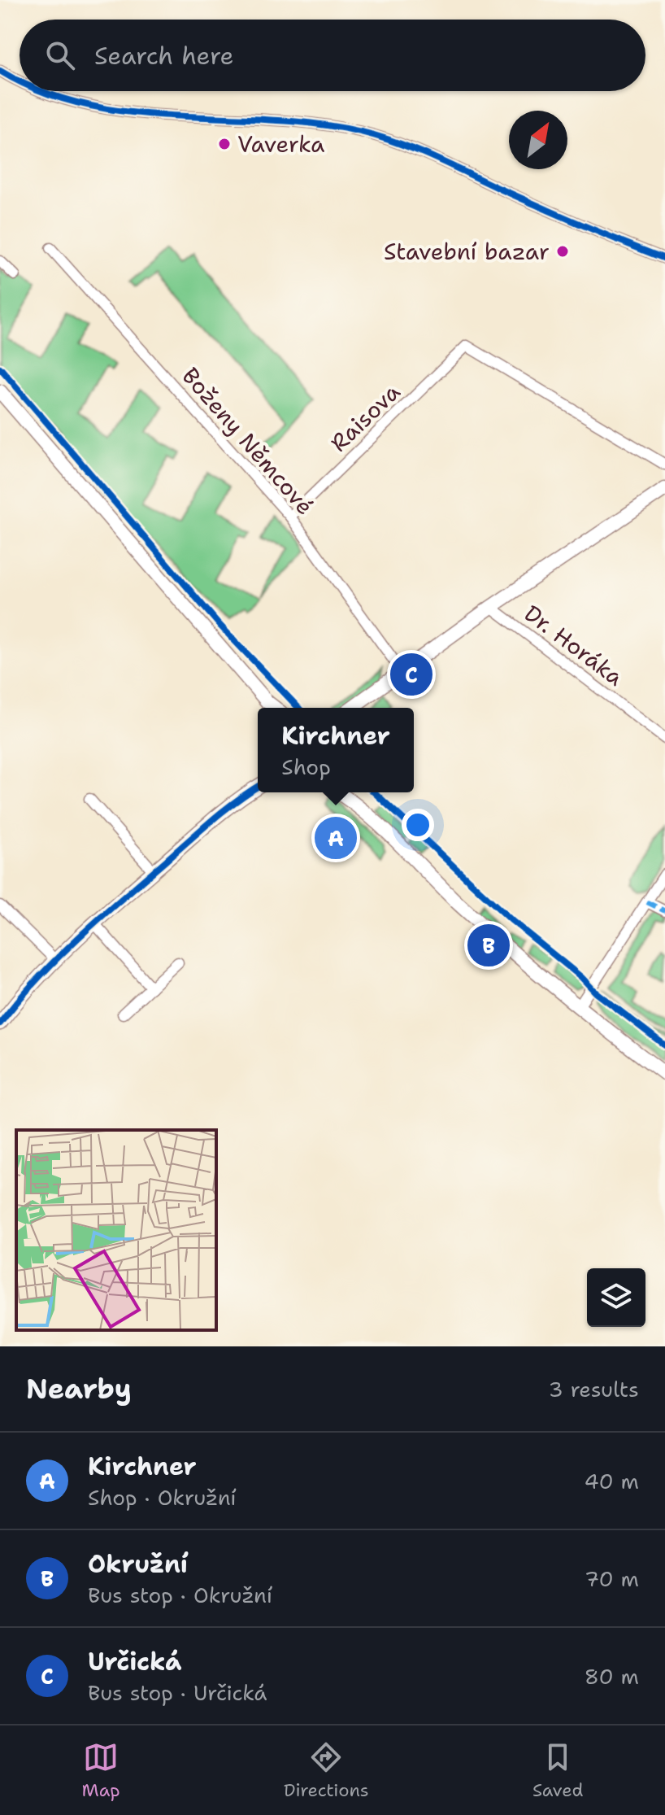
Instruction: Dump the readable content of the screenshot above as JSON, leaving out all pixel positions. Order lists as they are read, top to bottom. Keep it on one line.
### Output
{"streets":{"street":["Raisova","Boženy Němcové","Dr. Horáka"]},"crossings":[["Raisova","Boženy Němcové"]],"places":["Vaverka","Stavební bazar"],"north":"top right","page":{"search":"Search here","pins":["C","A","B"],"popup":["Kirchner","Shop"],"heading":["Nearby","3 results"],"list":[{"mark":"A","name":"Kirchner","note":"Shop · Okružní","value":"40 m"},{"mark":"B","name":"Okružní","note":"Bus stop · Okružní","value":"70 m"},{"mark":"C","name":"Určická","note":"Bus stop · Určická","value":"80 m"}],"nav":["Map","Directions","Saved"]}}
